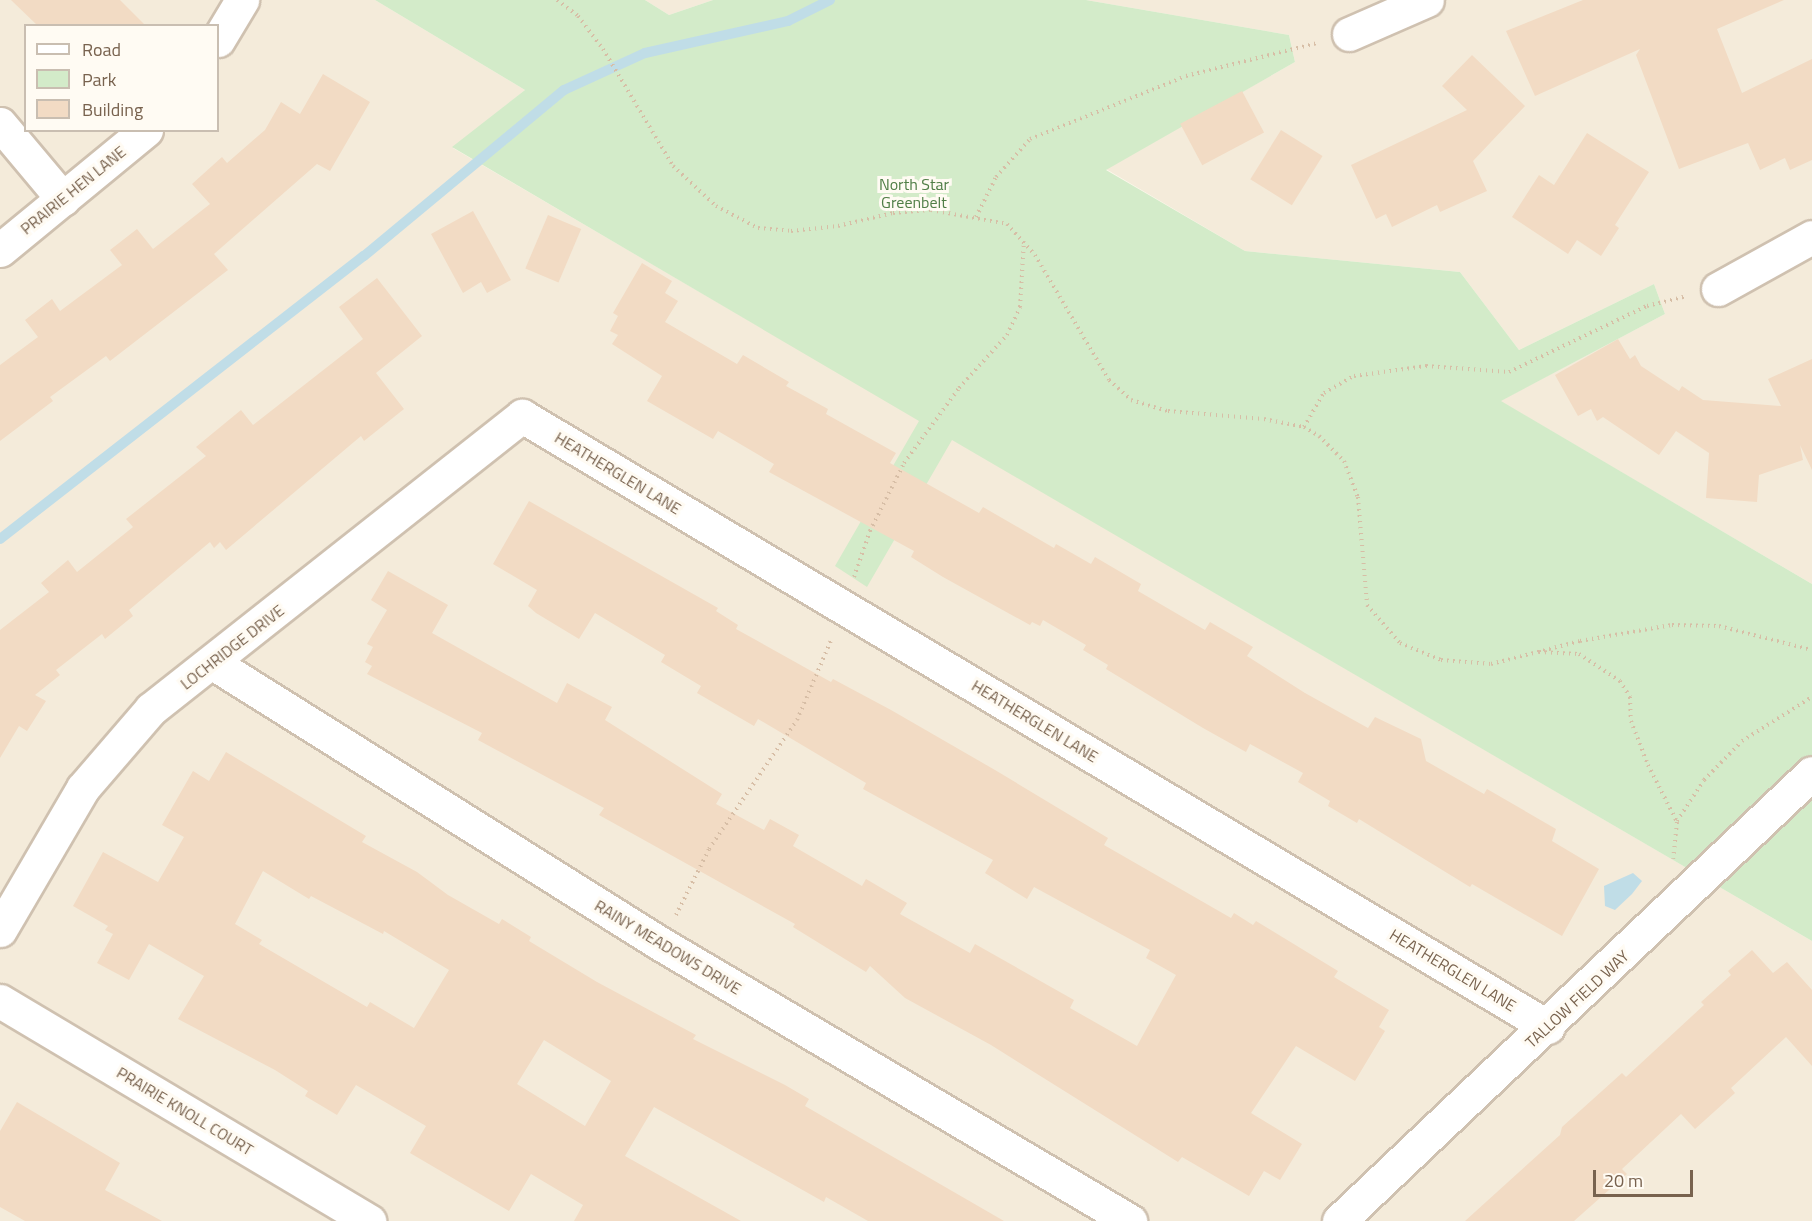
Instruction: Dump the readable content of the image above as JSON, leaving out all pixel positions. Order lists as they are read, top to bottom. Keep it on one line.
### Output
{"streets":{"street":["PRAIRIE HEN LANE","HEATHERGLEN LANE","LOCHRIDGE DRIVE","RAINY MEADOWS DRIVE","TALLOW FIELD WAY","PRAIRIE KNOLL COURT"]},"crossings":[["HEATHERGLEN LANE","LOCHRIDGE DRIVE"],["HEATHERGLEN LANE","TALLOW FIELD WAY"],["LOCHRIDGE DRIVE","RAINY MEADOWS DRIVE"]],"parks":["North Star Greenbelt"],"legend":["Road","Park","Building"],"scale_bar":"20 m"}
